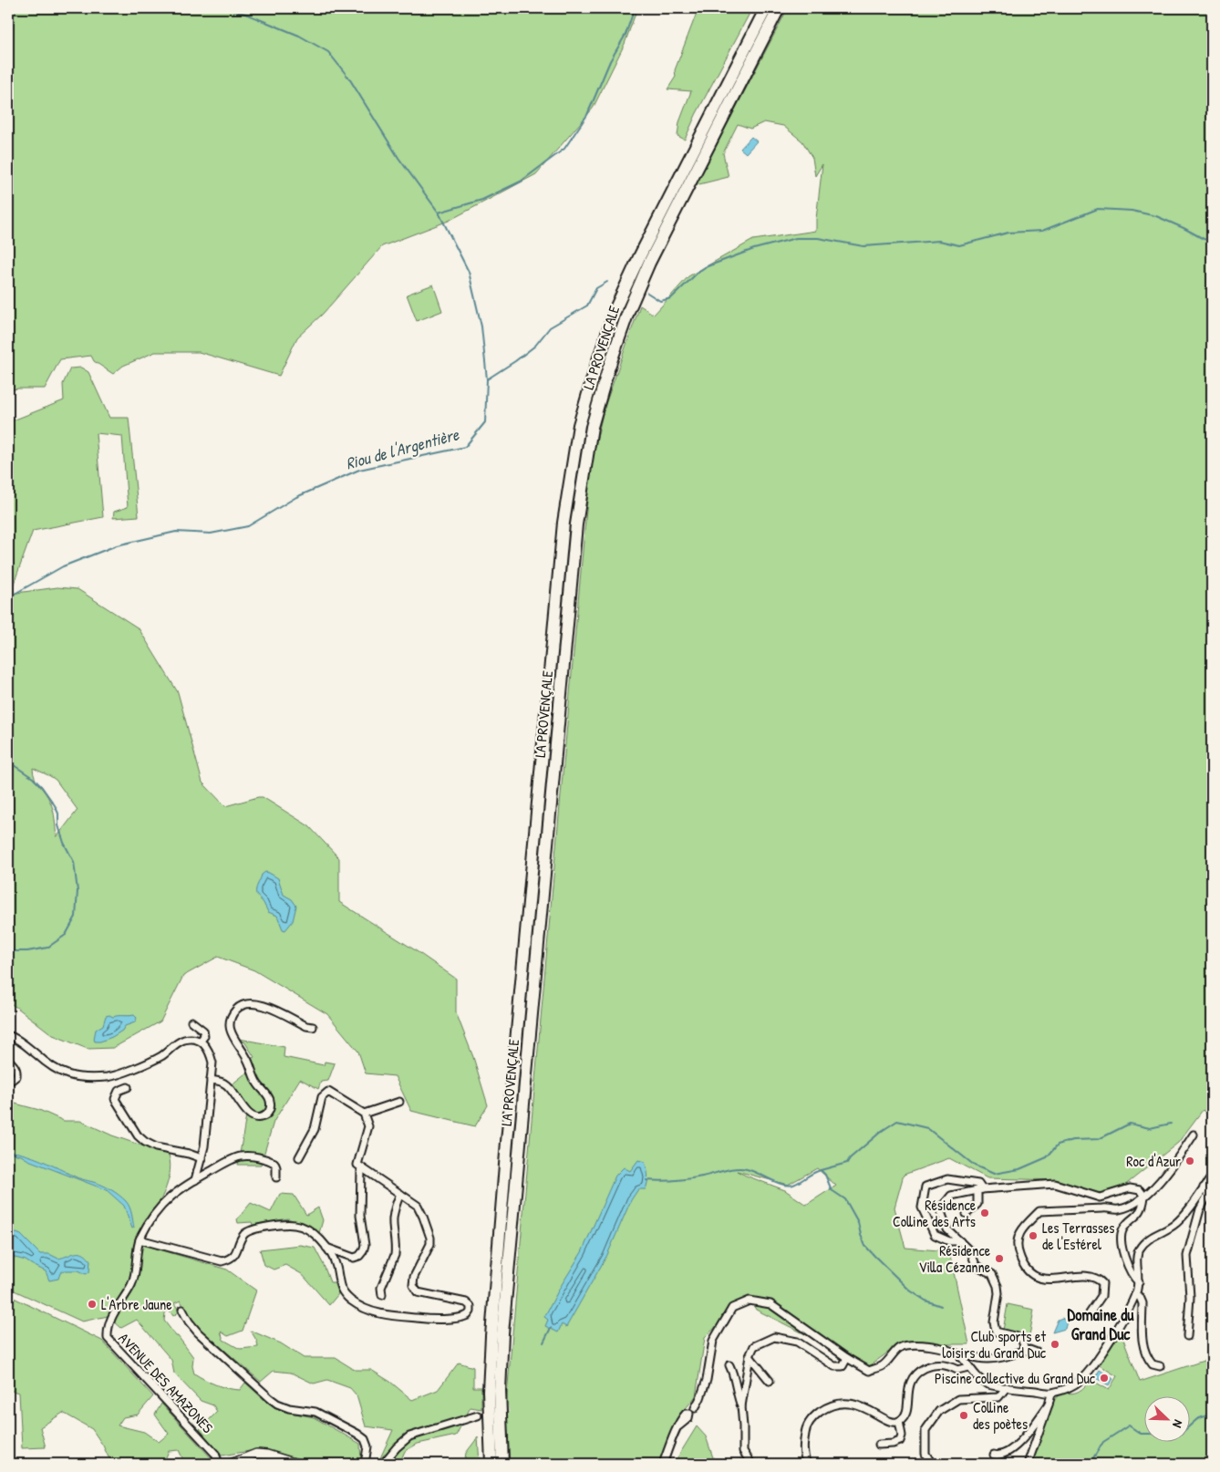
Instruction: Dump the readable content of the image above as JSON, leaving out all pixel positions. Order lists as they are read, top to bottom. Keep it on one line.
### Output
{"streets":{"highway":["LA PROVENÇALE"],"street":["AVENUE DES AMAZONES"]},"districts":["Domaine du Grand Duc"],"water":["Riou de l'Argentière"],"places":["Roc d'Azur","Résidence Colline des Arts","Les Terrasses de l'Estérel","Résidence Villa Cézanne","L'Arbre Jaune","Club sports et loisirs du Grand Duc","Piscine collective du Grand Duc","Colline des poètes"],"north":"bottom right"}
